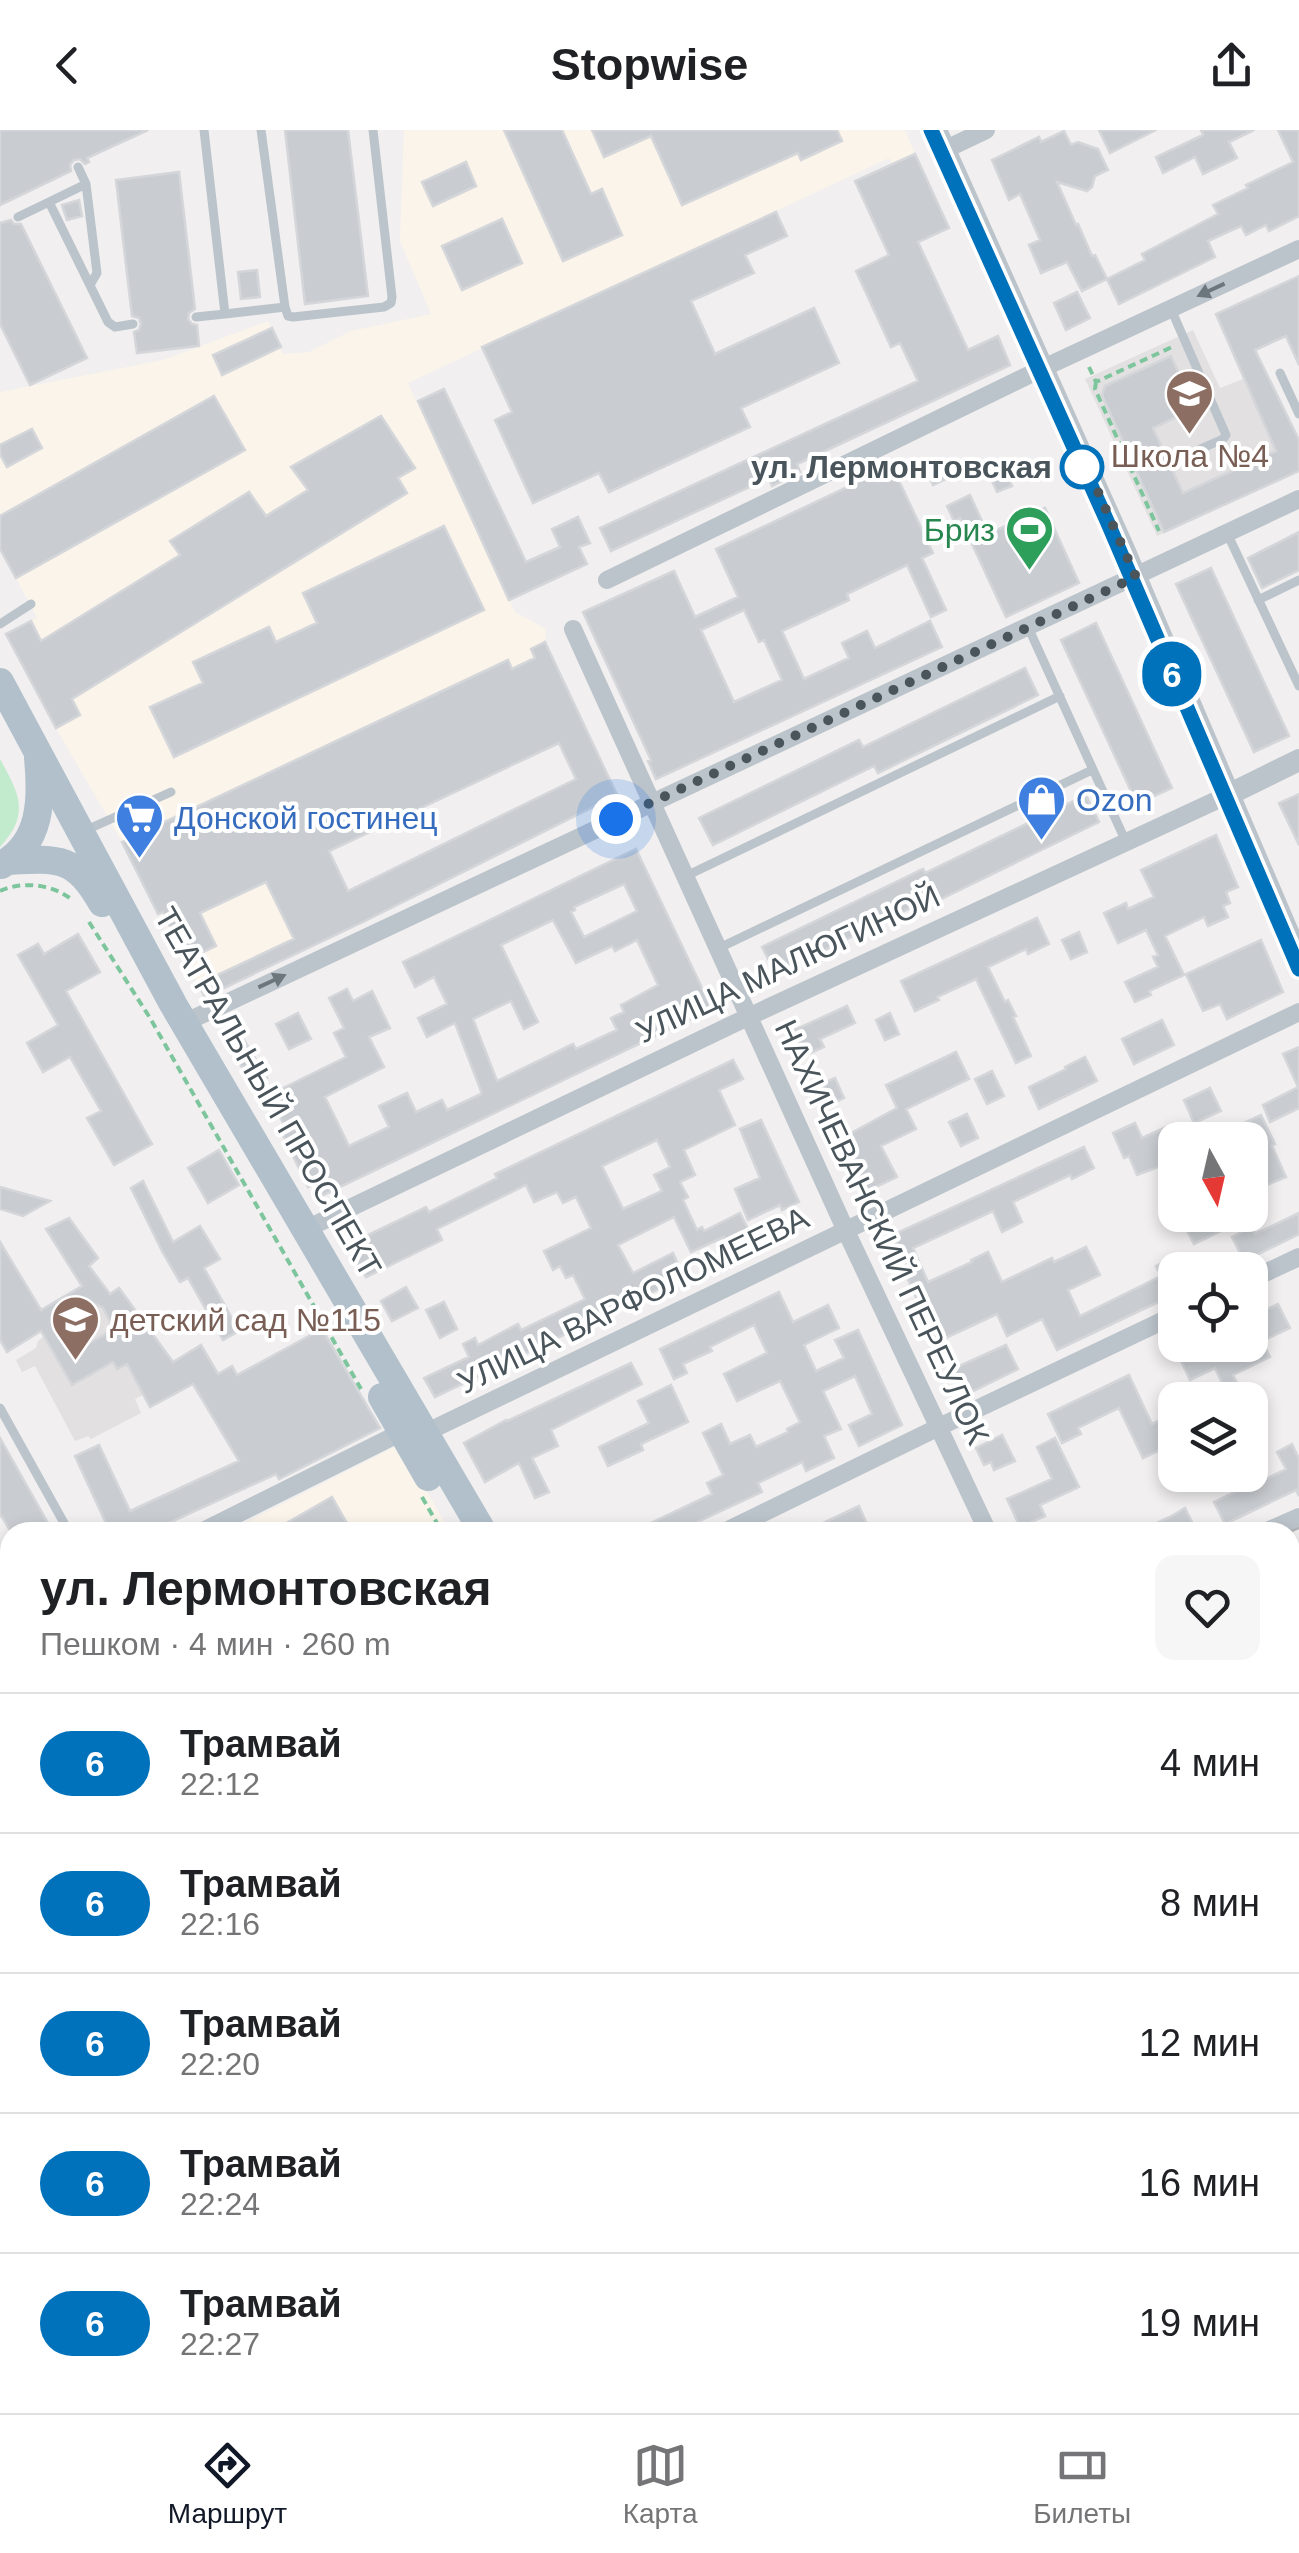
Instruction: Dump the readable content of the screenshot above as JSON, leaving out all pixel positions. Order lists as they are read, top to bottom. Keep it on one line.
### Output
{"streets":{"main road":["ТЕАТРАЛЬНЫЙ ПРОСПЕКТ"],"street":["УЛИЦА МАЛЮГИНОЙ","НАХИЧЕВАНСКИЙ ПЕРЕУЛОК","УЛИЦА ВАРФОЛОМЕЕВА"]},"crossings":[["УЛИЦА МАЛЮГИНОЙ","ТЕАТРАЛЬНЫЙ ПРОСПЕКТ"],["УЛИЦА МАЛЮГИНОЙ","НАХИЧЕВАНСКИЙ ПЕРЕУЛОК"],["ТЕАТРАЛЬНЫЙ ПРОСПЕКТ","УЛИЦА ВАРФОЛОМЕЕВА"],["НАХИЧЕВАНСКИЙ ПЕРЕУЛОК","УЛИЦА ВАРФОЛОМЕЕВА"]],"places":{"school or university":["Школа №4","детский сад №115"],"other":["ул. Лермонтовская"],"sports":["Бриз"],"shop":["Ozon"],"supermarket":["Донской гостинец"]},"lines":["tram line 6"],"north":"bottom","page":{"header":"Stopwise","on_map":"6","heading":["ул. Лермонтовская","Пешком · 4 мин · 260 m"],"list":[{"mark":"6","name":"Трамвай","note":"22:12","value":"4 мин"},{"mark":"6","name":"Трамвай","note":"22:16","value":"8 мин"},{"mark":"6","name":"Трамвай","note":"22:20","value":"12 мин"},{"mark":"6","name":"Трамвай","note":"22:24","value":"16 мин"},{"mark":"6","name":"Трамвай","note":"22:27","value":"19 мин"}],"tabs":["Маршрут","Карта","Билеты"]}}
